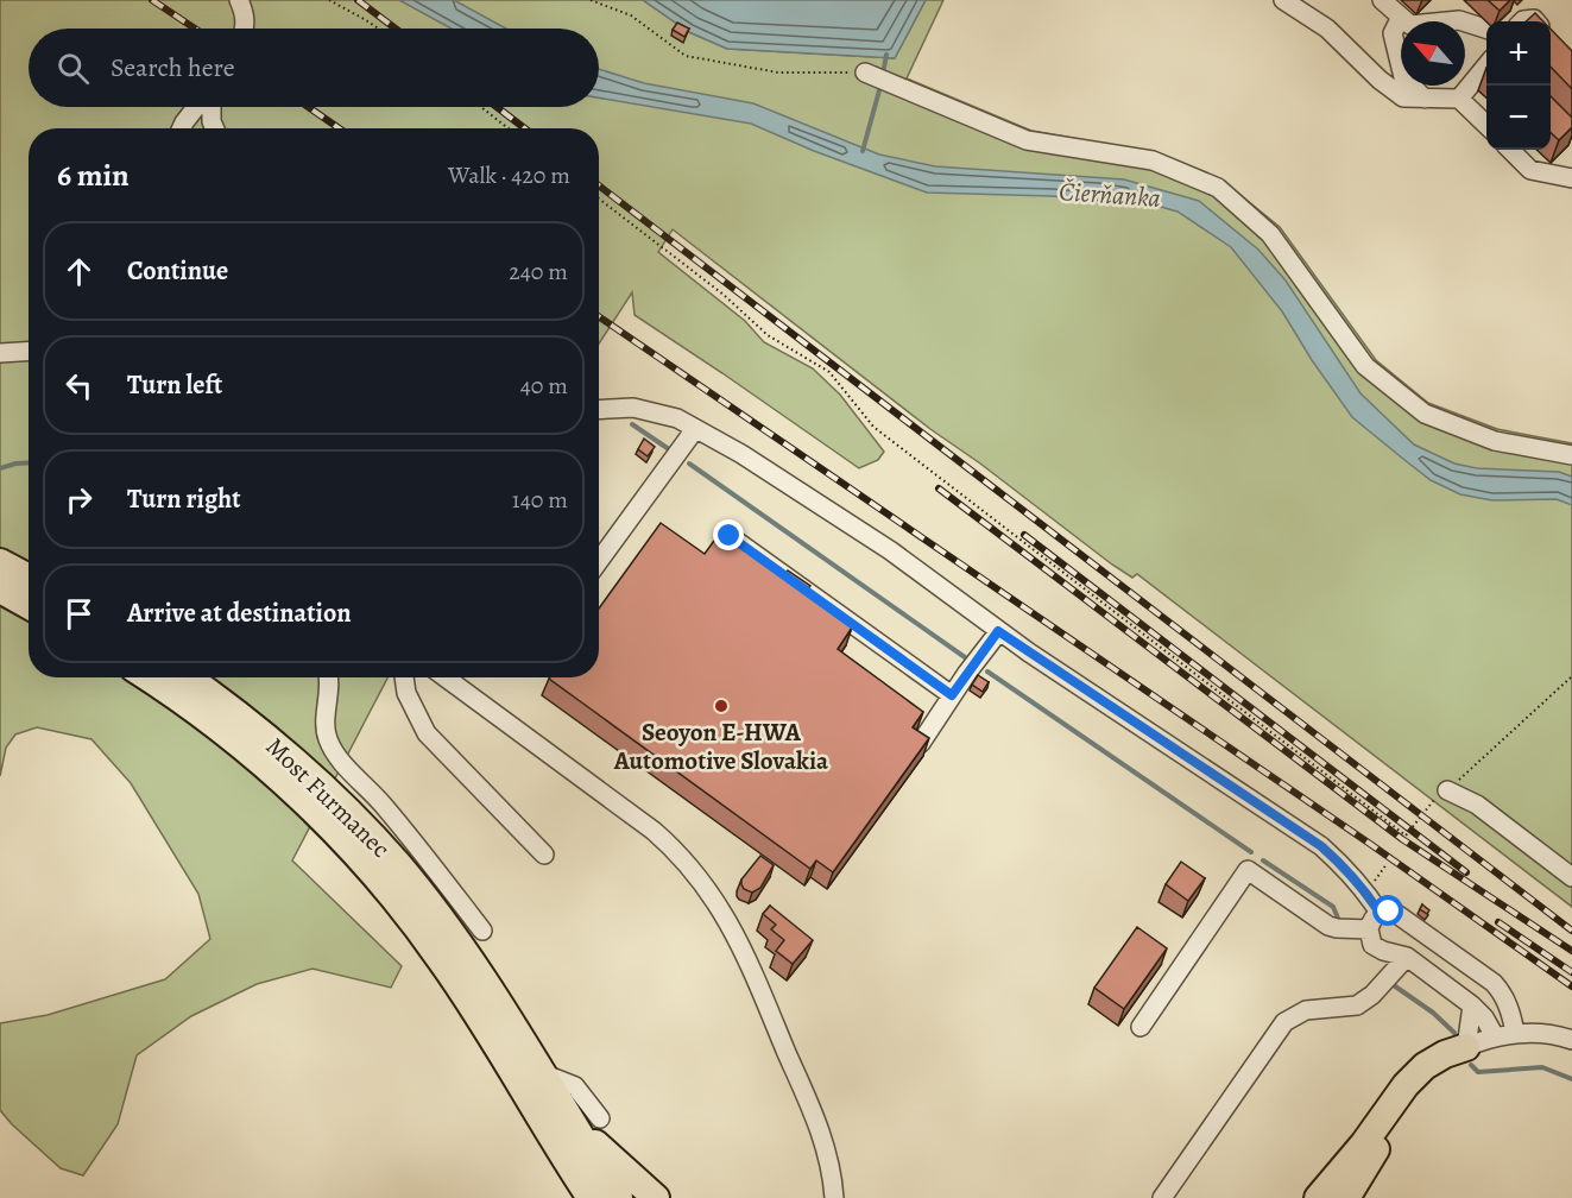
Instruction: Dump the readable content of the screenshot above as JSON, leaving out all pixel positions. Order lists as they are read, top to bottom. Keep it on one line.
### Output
{"streets":{"highway":["Most Furmanec"]},"water":["Čierňanka"],"places":["Seoyon E-HWA Automotive Slovakia"],"north":"top left","page":{"map_buttons":["+","−"],"search":"Search here","heading":["6 min","Walk · 420 m"],"list":[["Continue","240 m"],["Turn left","40 m"],["Turn right","140 m"],"Arrive at destination"]}}
